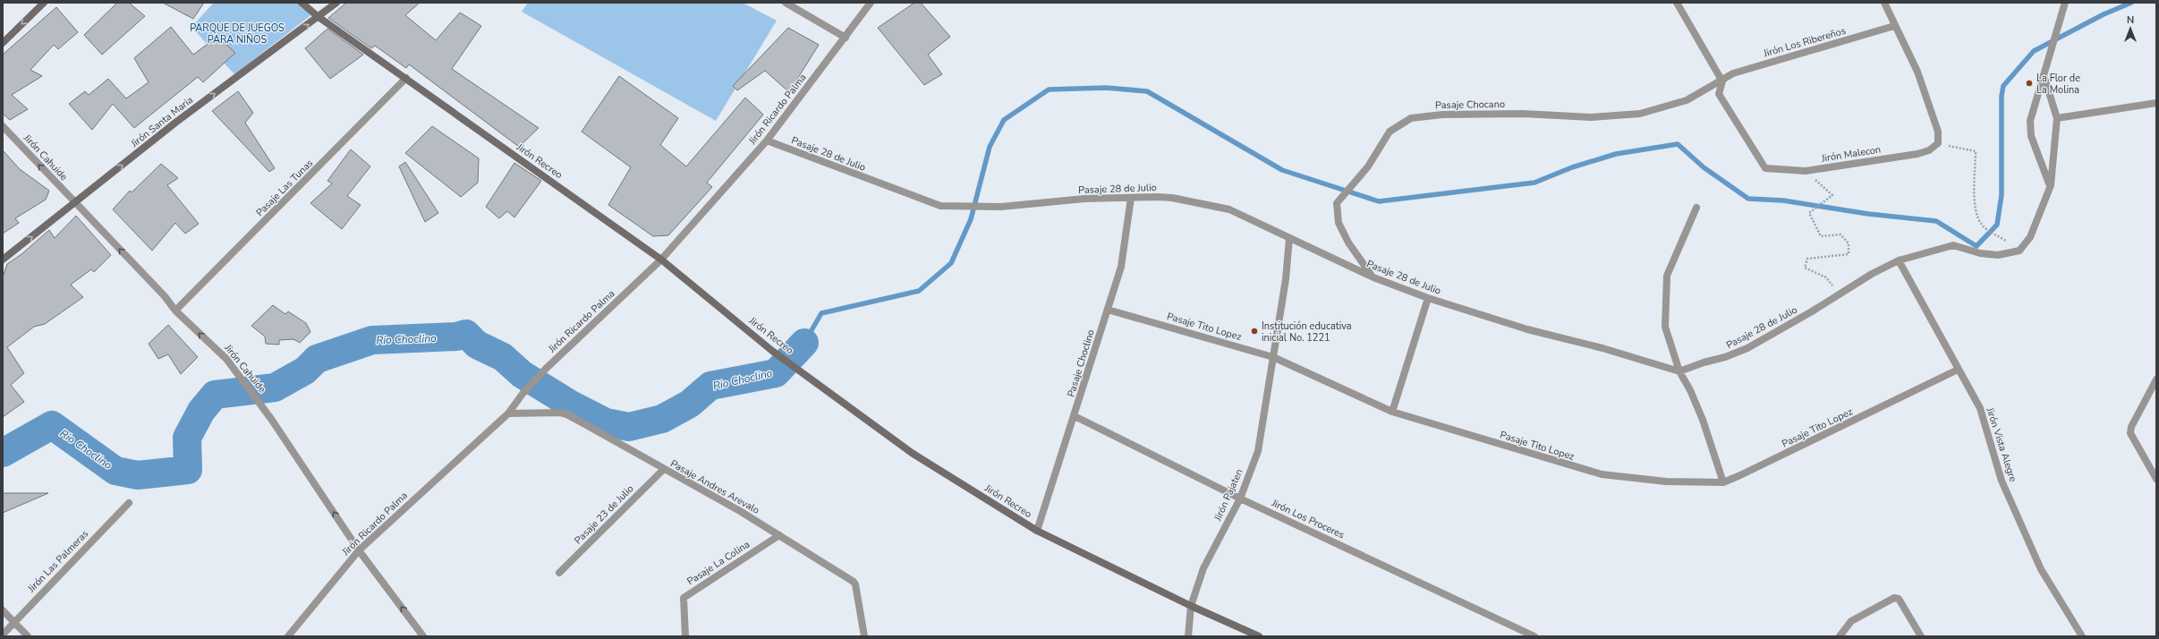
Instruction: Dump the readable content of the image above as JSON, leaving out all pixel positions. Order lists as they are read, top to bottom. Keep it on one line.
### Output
{"streets":{"main road":["Jirón Santa Maria","Jirón Recreo"],"street":["Jirón Los Ribereños","Pasaje Chocano","Jirón Ricardo Palma","Pasaje 28 de Julio","Jirón Malecon","Jirón Cahuide","Pasaje Las Tunas","Pasaje Tito Lopez","Pasaje Choclino","Jirón Vista Alegre","Pasaje Andres Arevalo","Jirón Pajaten","Pasaje 23 de Julio","Jirón Los Proceres","Jirón Las Palmeras","Pasaje La Colina"]},"crossings":[["Jirón Los Ribereños","Pasaje Chocano"],["Jirón Los Ribereños","Jirón Malecon"],["Pasaje Chocano","Pasaje 28 de Julio"],["Pasaje Chocano","Jirón Malecon"],["Jirón Ricardo Palma","Pasaje 28 de Julio"],["Jirón Ricardo Palma","Jirón Cahuide"],["Jirón Ricardo Palma","Jirón Recreo"],["Jirón Ricardo Palma","Pasaje Andres Arevalo"],["Jirón Santa Maria","Jirón Cahuide"],["Jirón Santa Maria","Jirón Recreo"],["Pasaje 28 de Julio","Pasaje Choclino"],["Pasaje 28 de Julio","Jirón Vista Alegre"],["Pasaje 28 de Julio","Jirón Pajaten"],["Jirón Cahuide","Pasaje Las Tunas"],["Jirón Recreo","Pasaje Las Tunas"],["Jirón Recreo","Pasaje Choclino"],["Jirón Recreo","Jirón Pajaten"],["Pasaje Tito Lopez","Pasaje Choclino"],["Pasaje Tito Lopez","Jirón Vista Alegre"],["Pasaje Tito Lopez","Jirón Pajaten"],["Pasaje Choclino","Jirón Los Proceres"],["Pasaje Andres Arevalo","Pasaje 23 de Julio"],["Pasaje Andres Arevalo","Pasaje La Colina"],["Jirón Pajaten","Jirón Los Proceres"]],"one_way":["Jirón Santa Maria","Jirón Cahuide"],"water":["Rio Choclino"],"parks":["PARQUE DE JUEGOS PARA NIÑOS"],"places":["La Flor de La Molina","Institución educativa inicial No. 1221"],"north":"top"}
